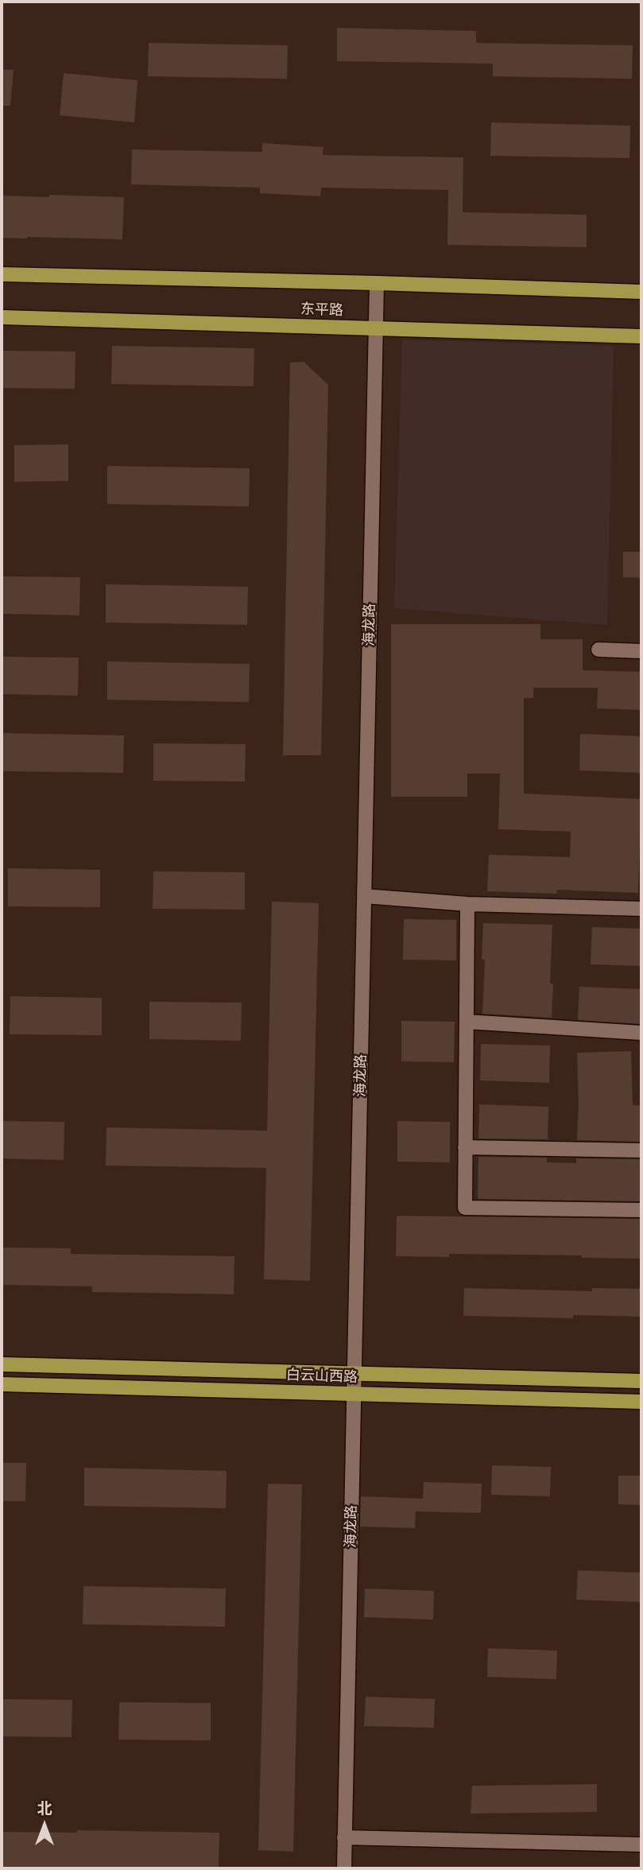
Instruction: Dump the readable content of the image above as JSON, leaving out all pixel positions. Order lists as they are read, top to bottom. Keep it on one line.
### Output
{"streets":{"main road":["东平路","白云山西路"],"street":["海龙路"]},"crossings":[["东平路","海龙路"],["海龙路","白云山西路"]],"north":"top"}
